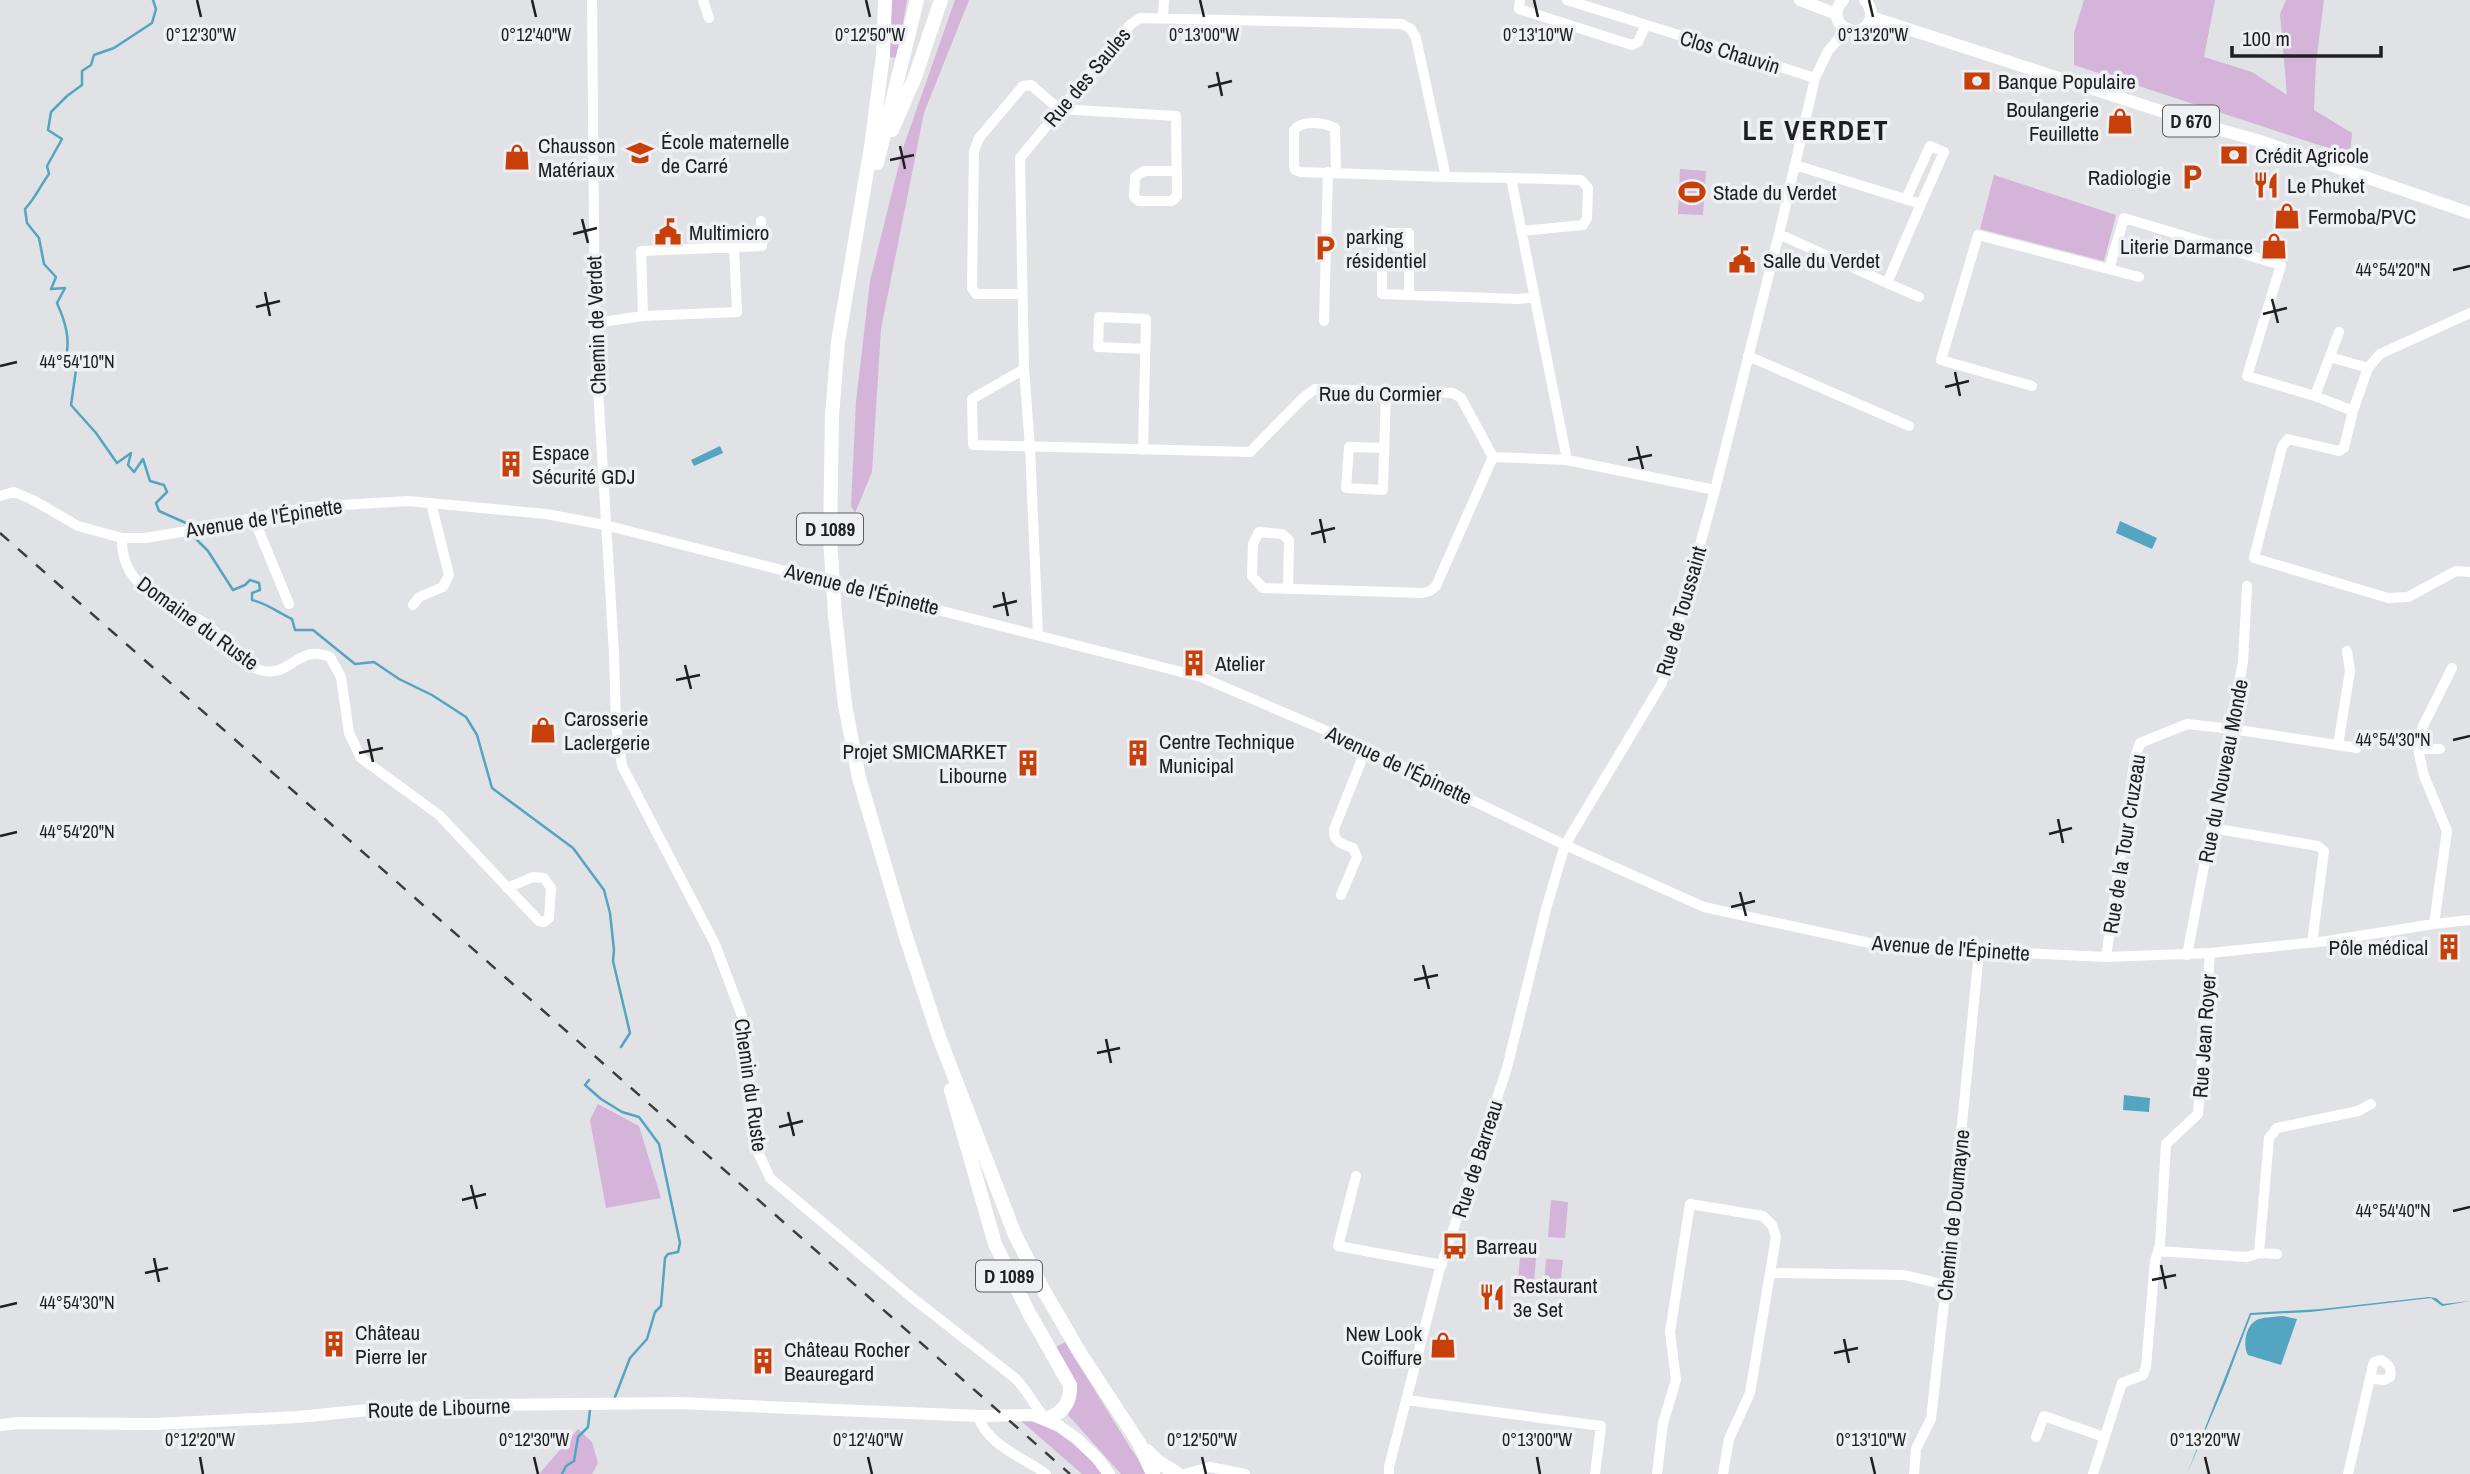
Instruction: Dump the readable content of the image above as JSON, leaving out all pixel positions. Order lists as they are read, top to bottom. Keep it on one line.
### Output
{"streets":{"highway":["D 1089"],"main road":["D 670","Route de Libourne"],"street":["Clos Chauvin","Rue des Saules","Chemin de Verdet","Rue du Cormier","Avenue de l'Épinette","Rue de Toussaint","Domaine du Ruste","Rue du Nouveau Monde","Rue de la Tour Cruzeau","Rue Jean Royer","Chemin du Ruste","Rue de Barreau","Chemin de Doumayne"]},"crossings":[["Clos Chauvin","Rue de Toussaint"],["Rue des Saules","Rue du Cormier"],["Rue des Saules","Avenue de l'Épinette"],["Chemin de Verdet","Avenue de l'Épinette"],["Chemin de Verdet","Chemin du Ruste"],["Avenue de l'Épinette","Rue de Toussaint"],["Avenue de l'Épinette","Domaine du Ruste"],["Avenue de l'Épinette","Rue du Nouveau Monde"],["Avenue de l'Épinette","Rue de la Tour Cruzeau"],["Avenue de l'Épinette","Rue Jean Royer"],["Avenue de l'Épinette","Chemin du Ruste"],["Avenue de l'Épinette","Rue de Barreau"],["Avenue de l'Épinette","Chemin de Doumayne"],["D 1089","Chemin du Ruste"],["D 1089","Route de Libourne"],["Rue de Toussaint","Rue de Barreau"],["Rue du Nouveau Monde","Rue de la Tour Cruzeau"],["Chemin du Ruste","Route de Libourne"]],"districts":["LE VERDET"],"places":{"bank":["Banque Populaire","Crédit Agricole"],"shop":["Boulangerie Feuillette","Chausson Matériaux","Fermoba/PVC","Literie Darmance","Carosserie Laclergerie","New Look Coiffure"],"school or university":["École maternelle de Carré"],"parking":["Radiologie","parking résidentiel"],"restaurant":["Le Phuket","Restaurant 3e Set"],"sports":["Stade du Verdet"],"public building":["Multimicro","Salle du Verdet"],"building":["Espace Sécurité GDJ","Atelier","Centre Technique Municipal","Projet SMICMARKET Libourne","Pôle médical","Château Pierre Ier","Château Rocher Beauregard"],"bus stop":["Barreau"]},"scale_bar":"100 m","coordinates":["0°12'30\"W","0°12'40\"W","0°12'50\"W","0°13'00\"W","0°13'10\"W","0°13'20\"W","44°54'20\"N","44°54'10\"N","44°54'30\"N","44°54'40\"N","0°12'20\"W"]}
